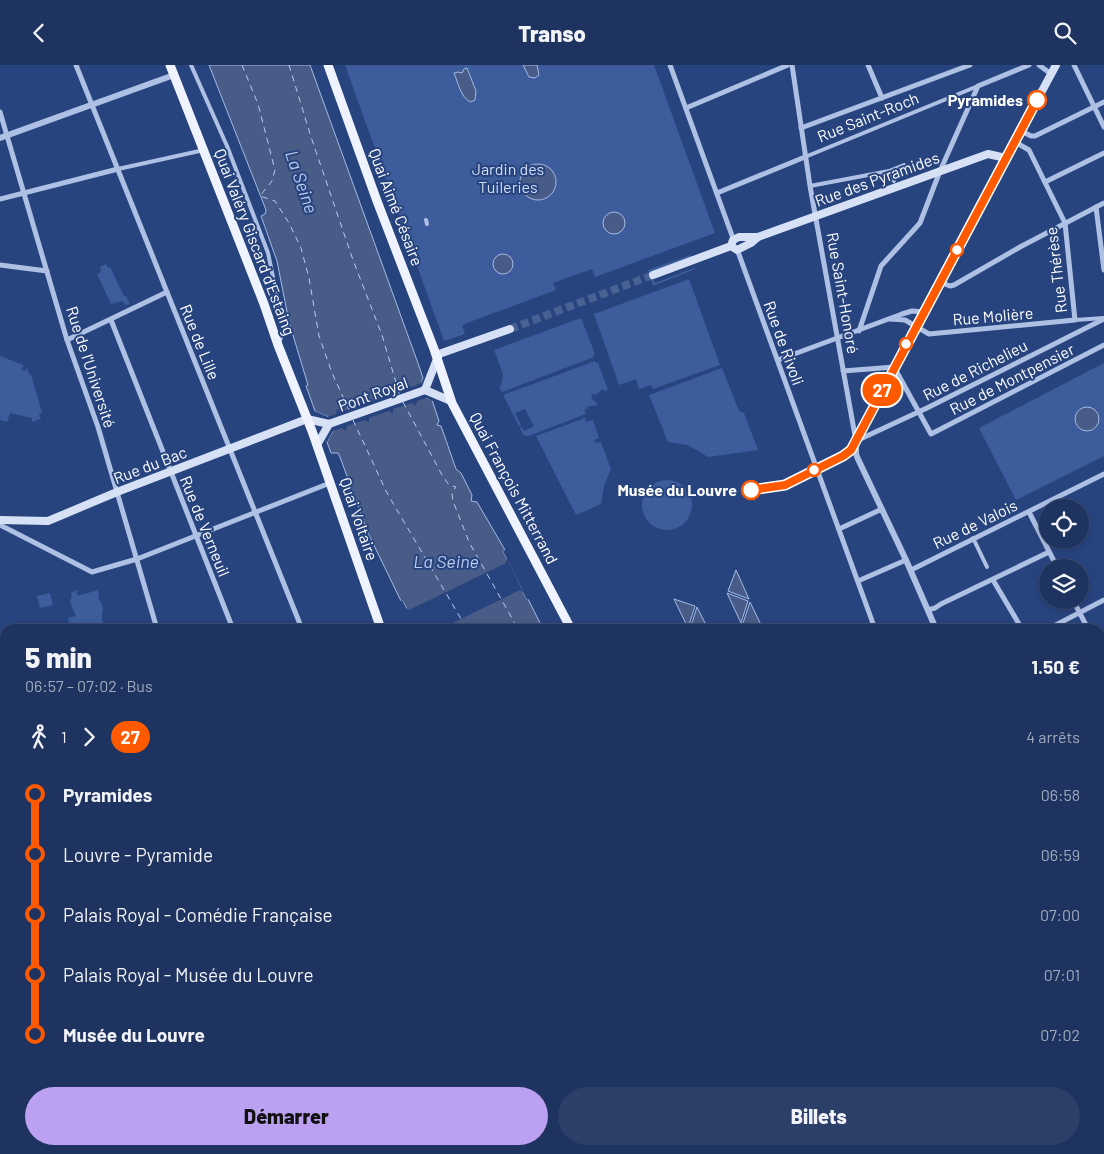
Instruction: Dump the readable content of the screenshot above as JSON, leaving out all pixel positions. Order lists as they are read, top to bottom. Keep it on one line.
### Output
{"streets":{"main road":["Rue des Pyramides","Quai Aimé Césaire","Quai Valéry Giscard d'Estaing","Pont Royal","Rue du Bac","Quai François Mitterrand","Quai Voltaire"],"street":["Rue Saint-Roch","Rue Thérèse","Rue Saint-Honoré","Rue Molière","Rue de Lille","Rue de Rivoli","Rue de l'Université","Rue de Richelieu","Rue de Montpensier","Rue de Valois","Rue de Verneuil"]},"crossings":[["Rue Saint-Roch","Rue Saint-Honoré"],["Rue Saint-Roch","Rue de Rivoli"],["Rue des Pyramides","Rue Saint-Honoré"],["Quai Aimé Césaire","Pont Royal"],["Quai Aimé Césaire","Quai François Mitterrand"],["Quai Valéry Giscard d'Estaing","Pont Royal"],["Quai Valéry Giscard d'Estaing","Rue du Bac"],["Quai Valéry Giscard d'Estaing","Quai Voltaire"],["Rue Thérèse","Rue Molière"],["Rue Saint-Honoré","Rue de Richelieu"],["Rue Saint-Honoré","Rue de Valois"],["Rue de Lille","Rue du Bac"],["Rue de l'Université","Rue du Bac"],["Rue de Richelieu","Rue de Montpensier"],["Pont Royal","Rue du Bac"],["Pont Royal","Quai François Mitterrand"],["Pont Royal","Quai Voltaire"],["Rue du Bac","Quai Voltaire"],["Rue du Bac","Rue de Verneuil"]],"water":["La Seine"],"parks":["Jardin des Tuileries"],"places":["Pyramides","Musée du Louvre"],"lines":["bus line 27"],"page":{"header":"Transo","on_map":"27","heading":["5 min","06:57 – 07:02 · Bus","1.50 €"],"legs":["1","27","4 arrêts"],"list":[{"name":"Pyramides","value":"06:58"},{"name":"Louvre - Pyramide","value":"06:59"},{"name":"Palais Royal - Comédie Française","value":"07:00"},{"name":"Palais Royal - Musée du Louvre","value":"07:01"},{"name":"Musée du Louvre","value":"07:02"}],"buttons":["Démarrer","Billets"]}}
